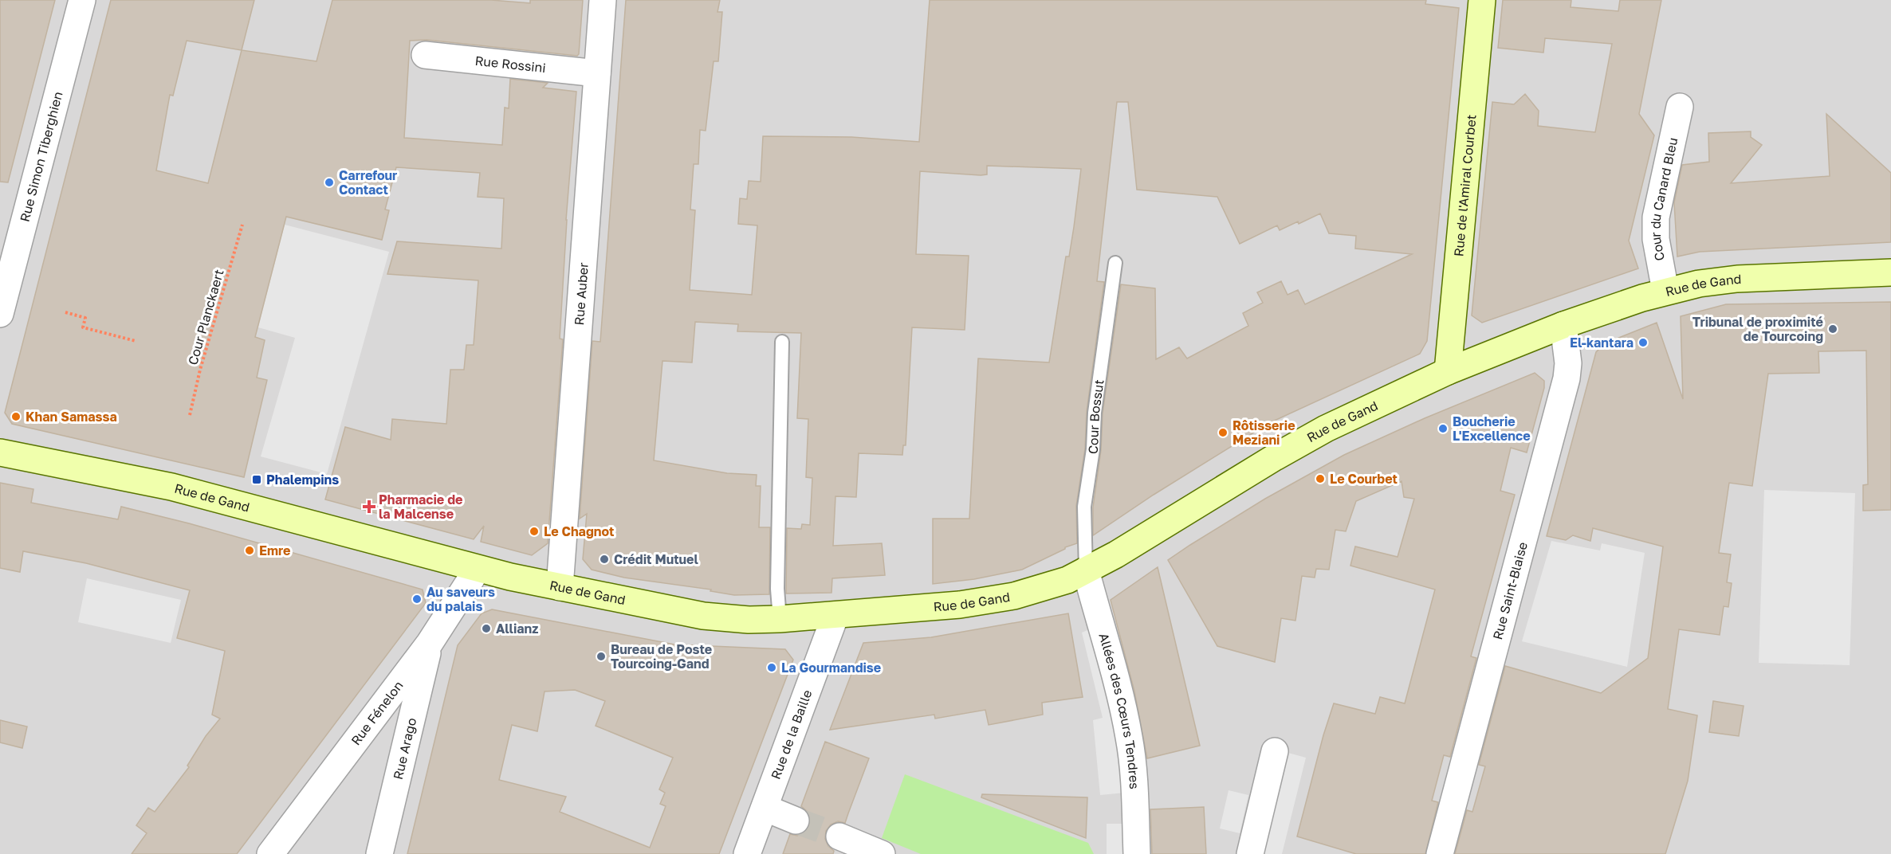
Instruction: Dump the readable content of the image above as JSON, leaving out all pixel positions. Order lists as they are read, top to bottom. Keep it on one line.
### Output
{"streets":{"main road":["Rue de l'Amiral Courbet","Rue de Gand"],"street":["Rue Rossini","Rue Simon Tiberghien","Cour du Canard Bleu","Rue Auber","Rue Saint-Blaise","Allées des Cœurs Tendres","Rue Fénelon","Rue de la Baille","Rue Arago"],"lane":["Cour Bossut"],"path":["Cour Planckaert"]},"crossings":[["Rue Rossini","Rue Auber"],["Rue de l'Amiral Courbet","Rue de Gand"],["Cour du Canard Bleu","Rue de Gand"],["Rue de Gand","Rue Auber"],["Rue de Gand","Cour Bossut"],["Rue de Gand","Rue Saint-Blaise"],["Rue de Gand","Allées des Cœurs Tendres"],["Rue de Gand","Rue Fénelon"],["Rue de Gand","Rue de la Baille"],["Cour Bossut","Allées des Cœurs Tendres"],["Rue Fénelon","Rue Arago"]],"places":{"other":["Carrefour Contact","Tribunal de proximité de Tourcoing","El-kantara","Khan Samassa","Boucherie L'Excellence","Rôtisserie Meziani","Le Courbet","Le Chagnot","Emre","Crédit Mutuel","Au saveurs du palais","Allianz","Bureau de Poste Tourcoing-Gand","La Gourmandise"],"transit":["Phalempins"],"health":["Pharmacie de la Malcense"]}}
